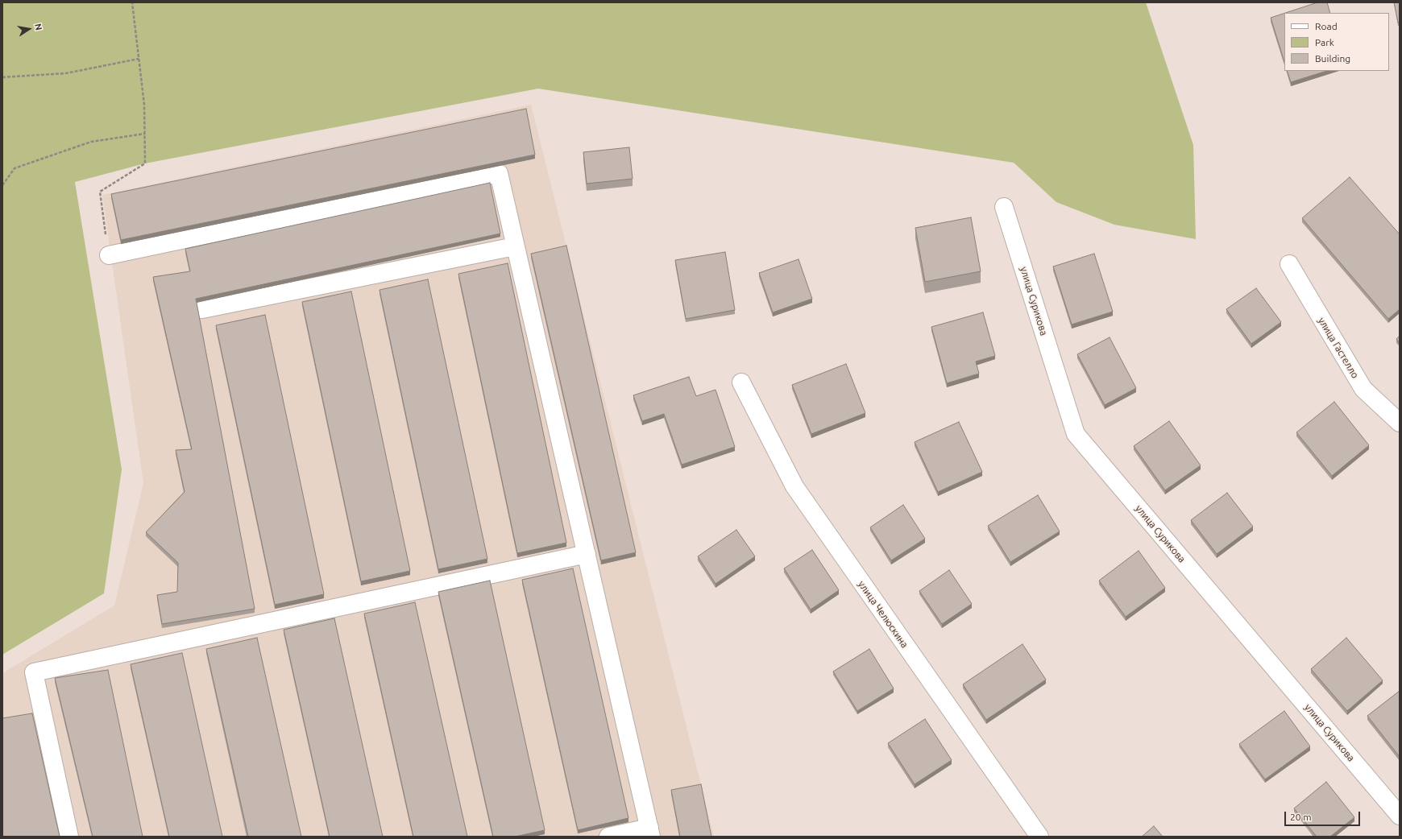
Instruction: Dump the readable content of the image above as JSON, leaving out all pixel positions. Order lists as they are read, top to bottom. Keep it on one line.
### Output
{"streets":{"street":["улица Сурикова","улица Гастелло","улица Челюскина"]},"legend":["Road","Park","Building"],"scale_bar":"20 m","north":"right"}
